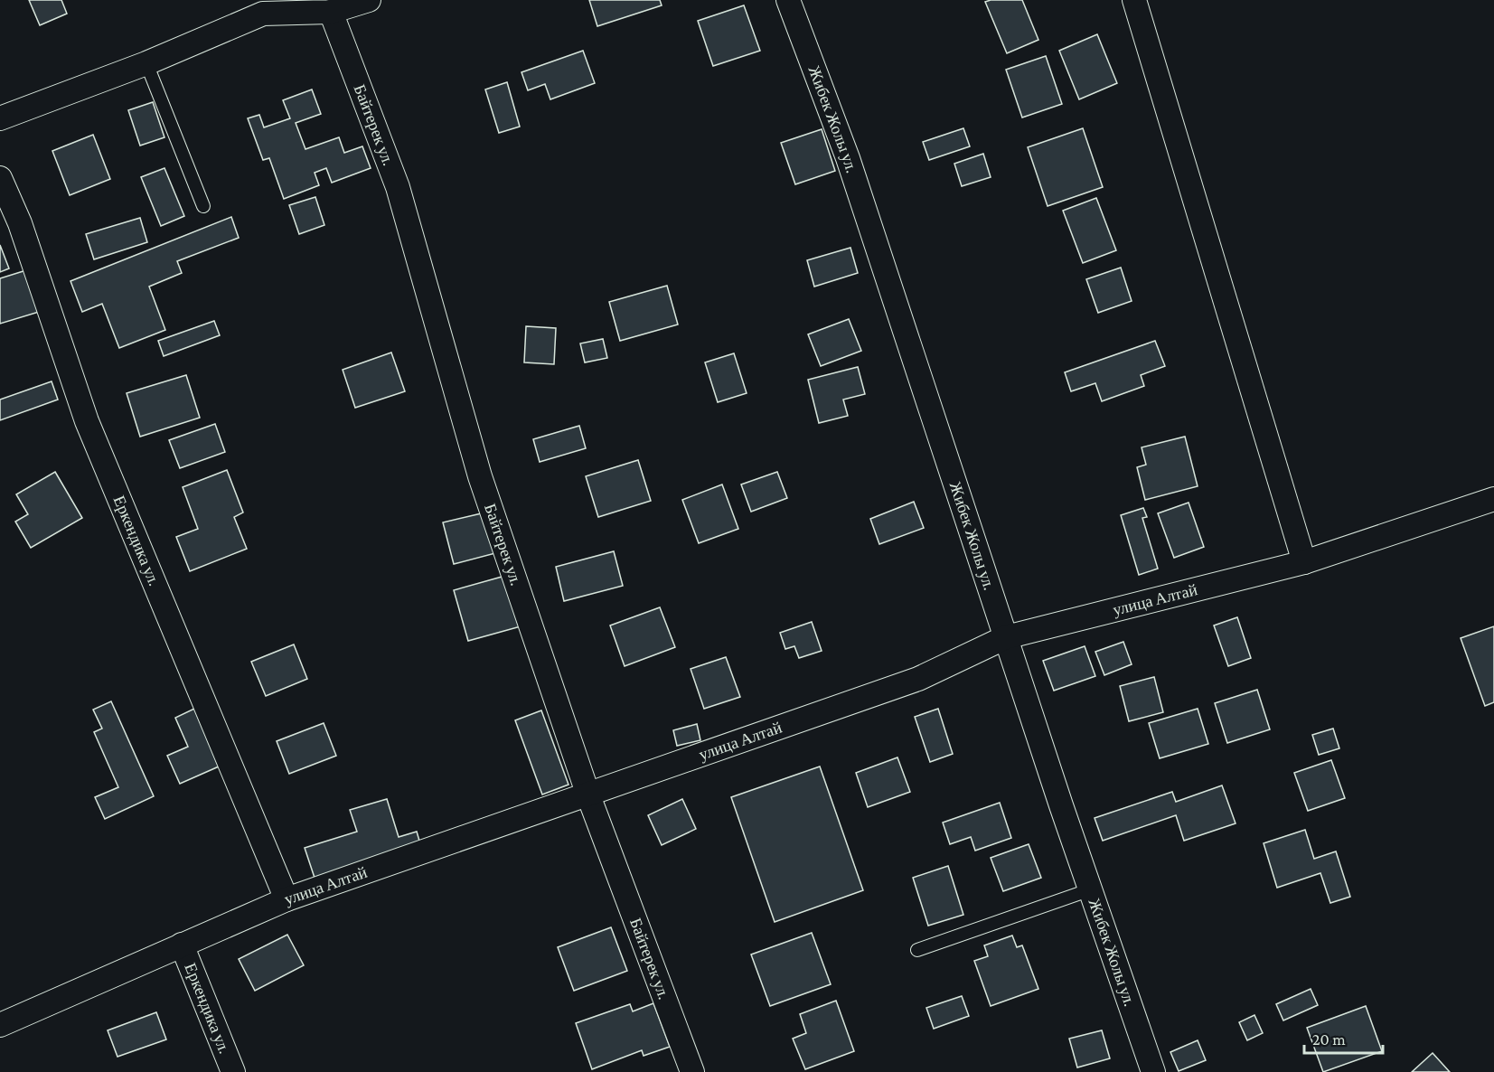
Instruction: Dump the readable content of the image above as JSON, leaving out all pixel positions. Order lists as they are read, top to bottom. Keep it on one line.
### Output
{"streets":{"street":["Жибек Жолы ул.","Байтерек ул.","Еркендика ул.","улица Алтай"]},"crossings":[["Жибек Жолы ул.","улица Алтай"],["Байтерек ул.","улица Алтай"],["Еркендика ул.","улица Алтай"]],"scale_bar":"20 m"}
